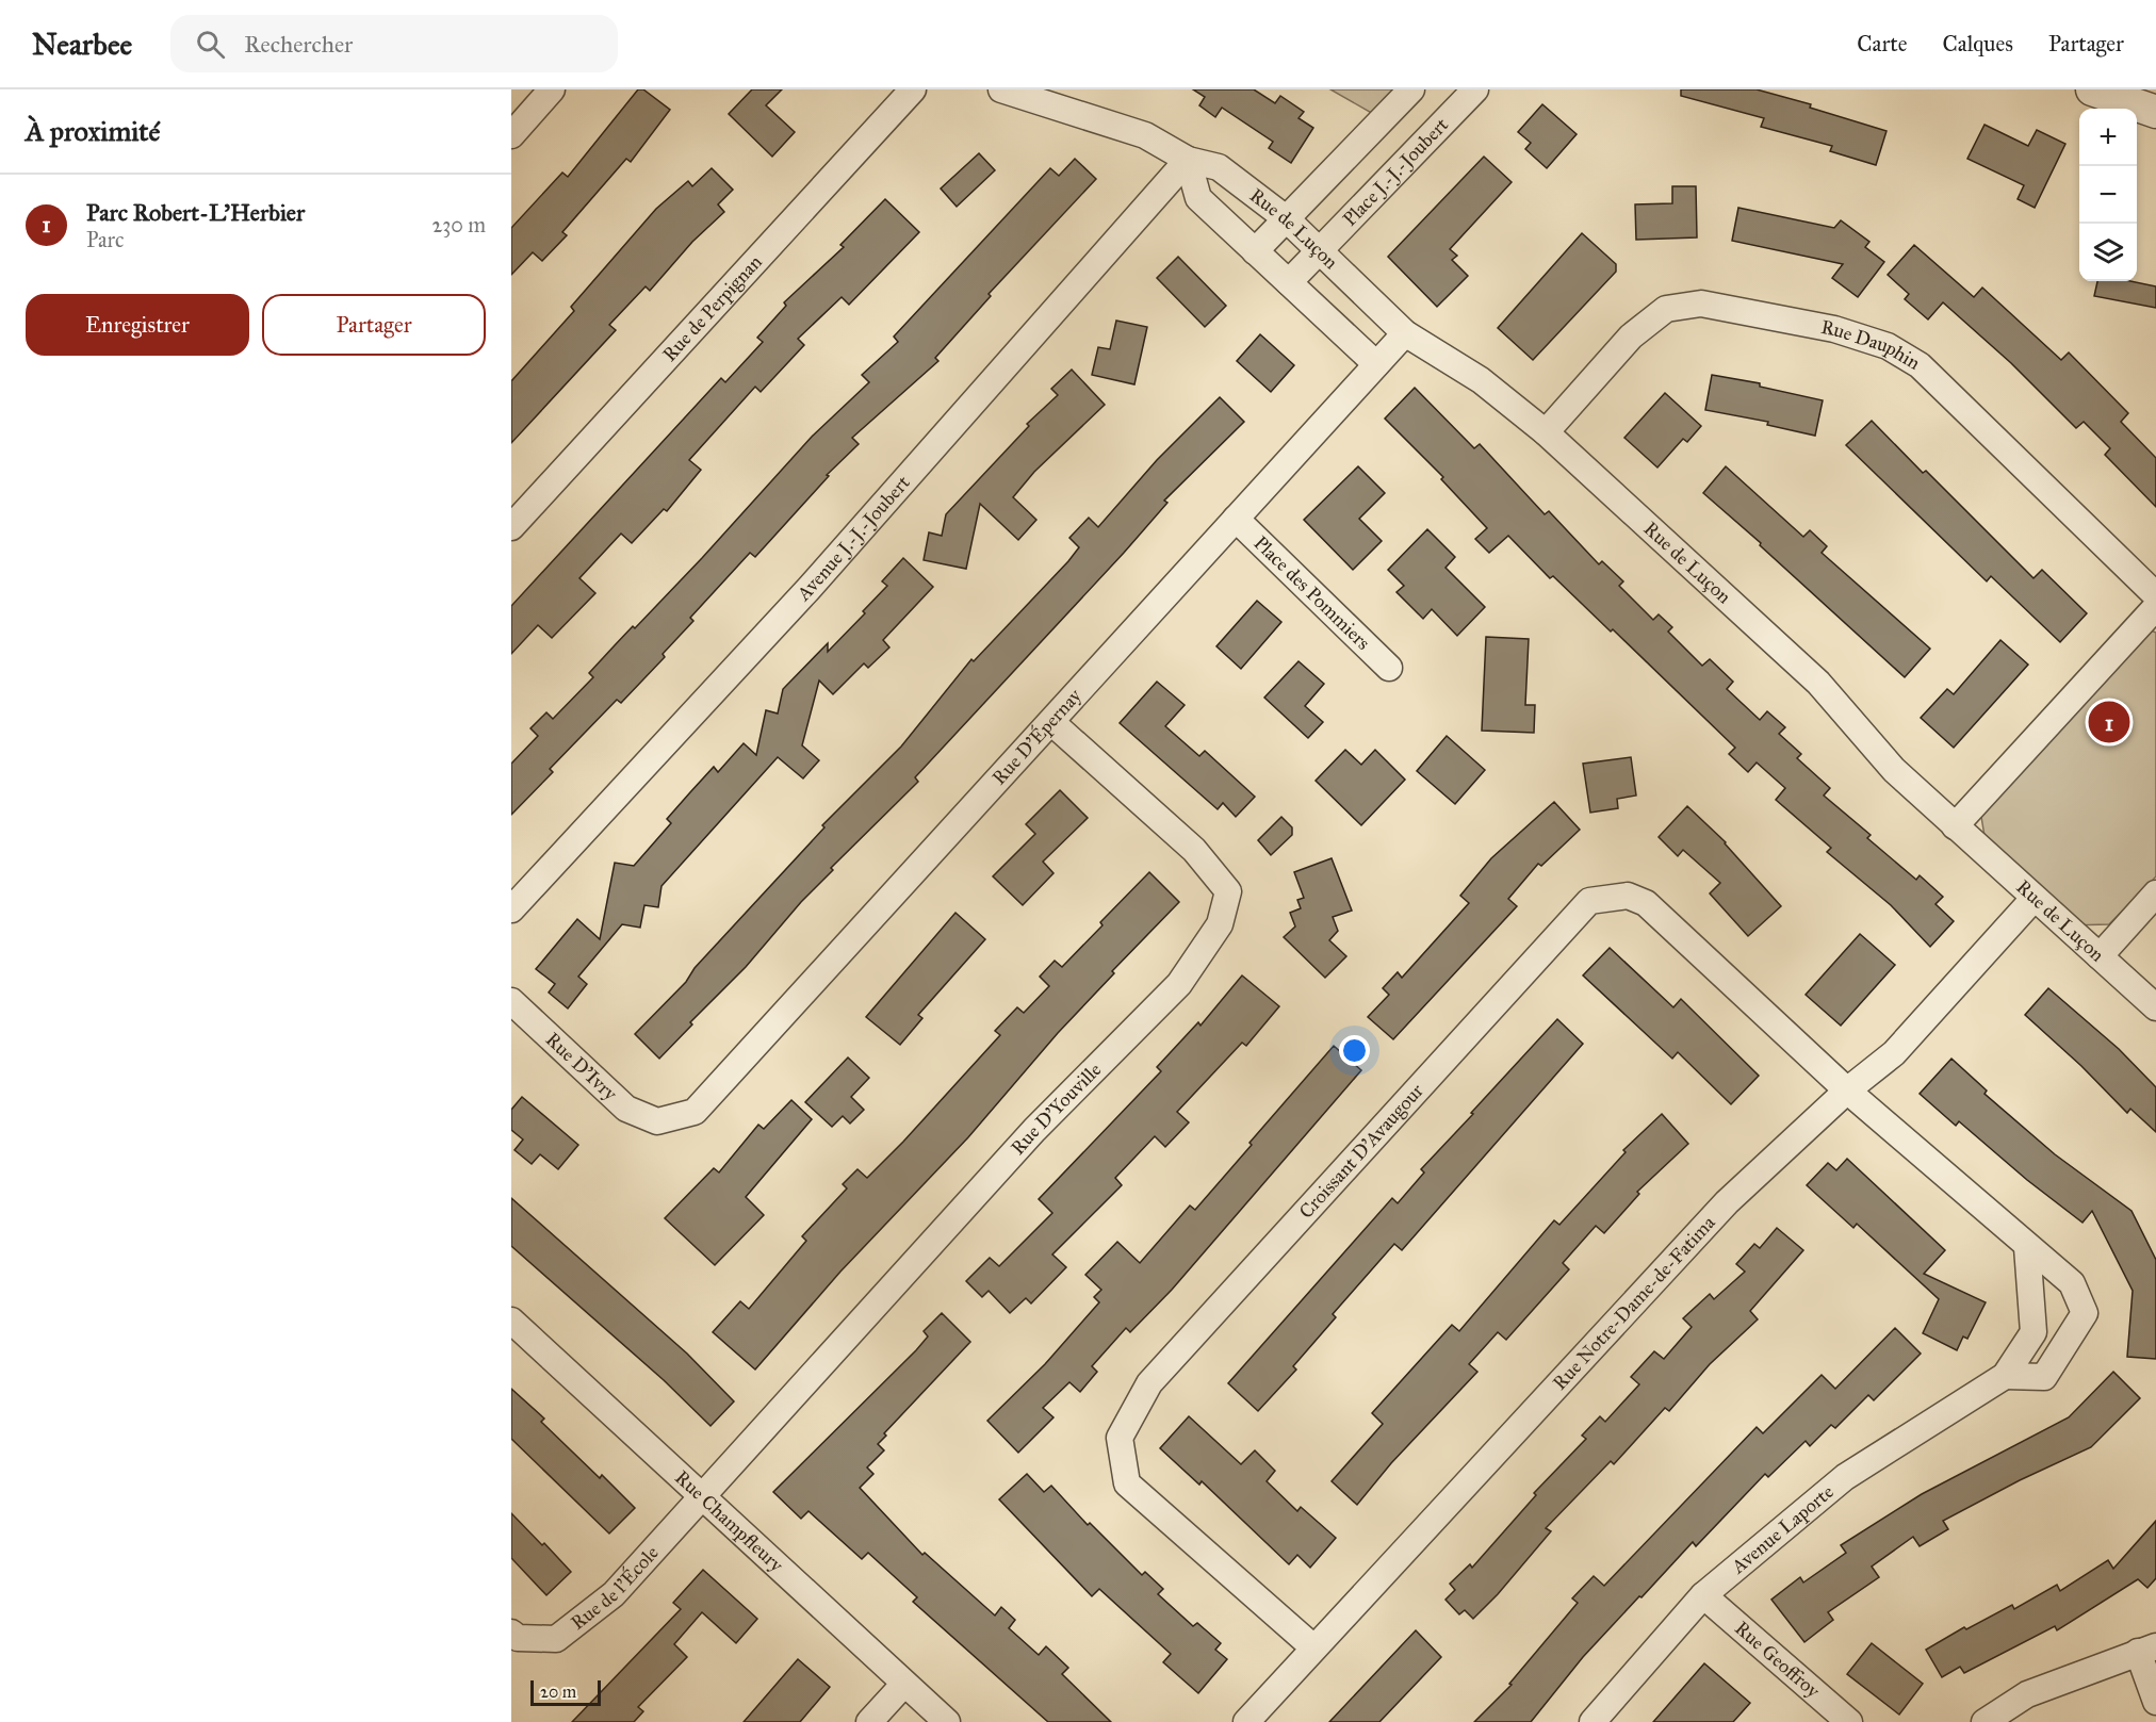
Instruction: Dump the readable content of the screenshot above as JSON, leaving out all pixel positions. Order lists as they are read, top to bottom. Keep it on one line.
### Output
{"streets":{"street":["Place J.-J.-Joubert","Rue de Luçon","Rue de Perpignan","Rue Dauphin","Avenue J.-J.-Joubert","Place des Pommiers","Rue D'Épernay","Rue D'Ivry","Rue D'Youville","Croissant D'Avaugour","Rue Notre-Dame-de-Fatima","Rue Champfleury","Avenue Laporte","Rue de l'École","Rue Geoffroy"]},"crossings":[["Place J.-J.-Joubert","Rue de Luçon"],["Rue de Luçon","Rue Dauphin"],["Rue de Luçon","Avenue J.-J.-Joubert"],["Rue de Luçon","Rue D'Épernay"],["Rue de Luçon","Rue Notre-Dame-de-Fatima"],["Place des Pommiers","Rue D'Épernay"],["Rue D'Épernay","Rue D'Ivry"],["Rue D'Épernay","Rue D'Youville"],["Rue D'Youville","Rue Champfleury"],["Rue D'Youville","Rue de l'École"],["Croissant D'Avaugour","Rue Notre-Dame-de-Fatima"],["Rue Champfleury","Rue de l'École"],["Avenue Laporte","Rue Geoffroy"]],"scale_bar":"20 m","page":{"header":"Nearbee","search":"Rechercher","nav":["Carte","Calques","Partager"],"heading":"À proximité","map_buttons":["+","−"],"list":[{"mark":"1","name":"Parc Robert-L'Herbier","note":"Parc","value":"230 m"}],"buttons":["Enregistrer","Partager"],"pins":"1","scale":"20 m"}}
